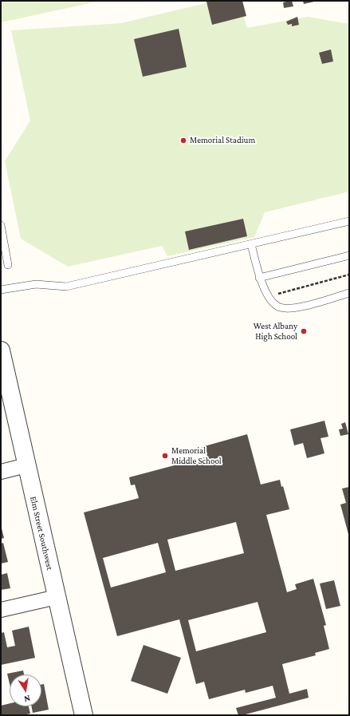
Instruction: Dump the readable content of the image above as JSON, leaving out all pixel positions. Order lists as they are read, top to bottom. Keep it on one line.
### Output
{"streets":{"street":["Elm Street Southwest"]},"places":["Memorial Stadium","West Albany High School","Memorial Middle School"],"north":"bottom"}
